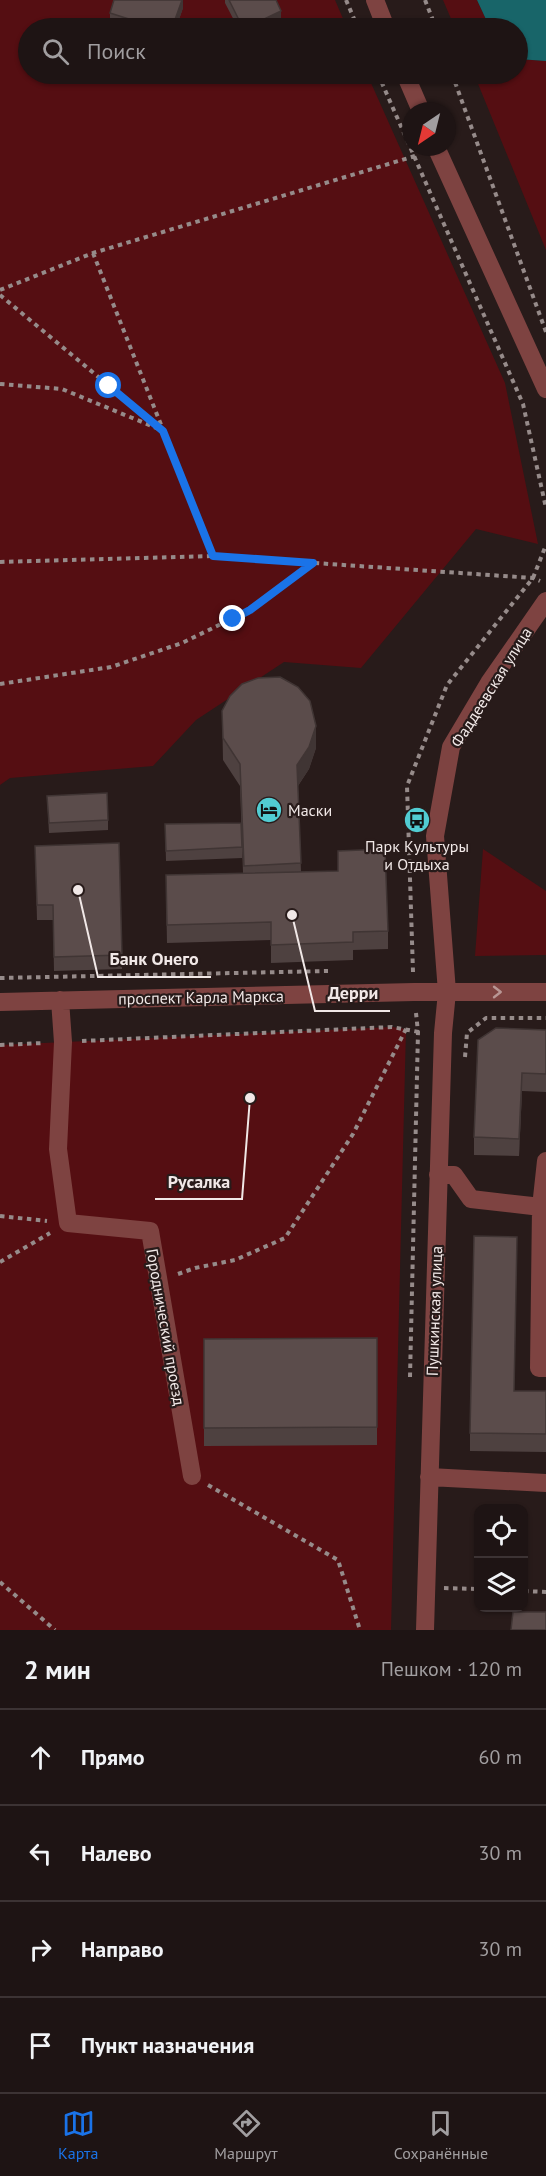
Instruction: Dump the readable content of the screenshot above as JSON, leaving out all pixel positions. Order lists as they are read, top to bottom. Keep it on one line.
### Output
{"streets":{"street":["Фаддеевская улица","проспект Карла Маркса","Пушкинская улица","Городнический проезд"]},"crossings":[["Фаддеевская улица","проспект Карла Маркса"],["Фаддеевская улица","Пушкинская улица"],["проспект Карла Маркса","Пушкинская улица"]],"places":{"hotel":["Маски"],"bus stop":["Парк Культуры и Отдыха"],"other":["Банк Онего","Дерри","Русалка"]},"north":"bottom left","page":{"search":"Поиск","heading":["2 мин","Пешком · 120 m"],"list":[["Прямо","60 m"],["Налево","30 m"],["Направо","30 m"],"Пункт назначения"],"nav":["Карта","Маршрут","Сохранённые"]}}
